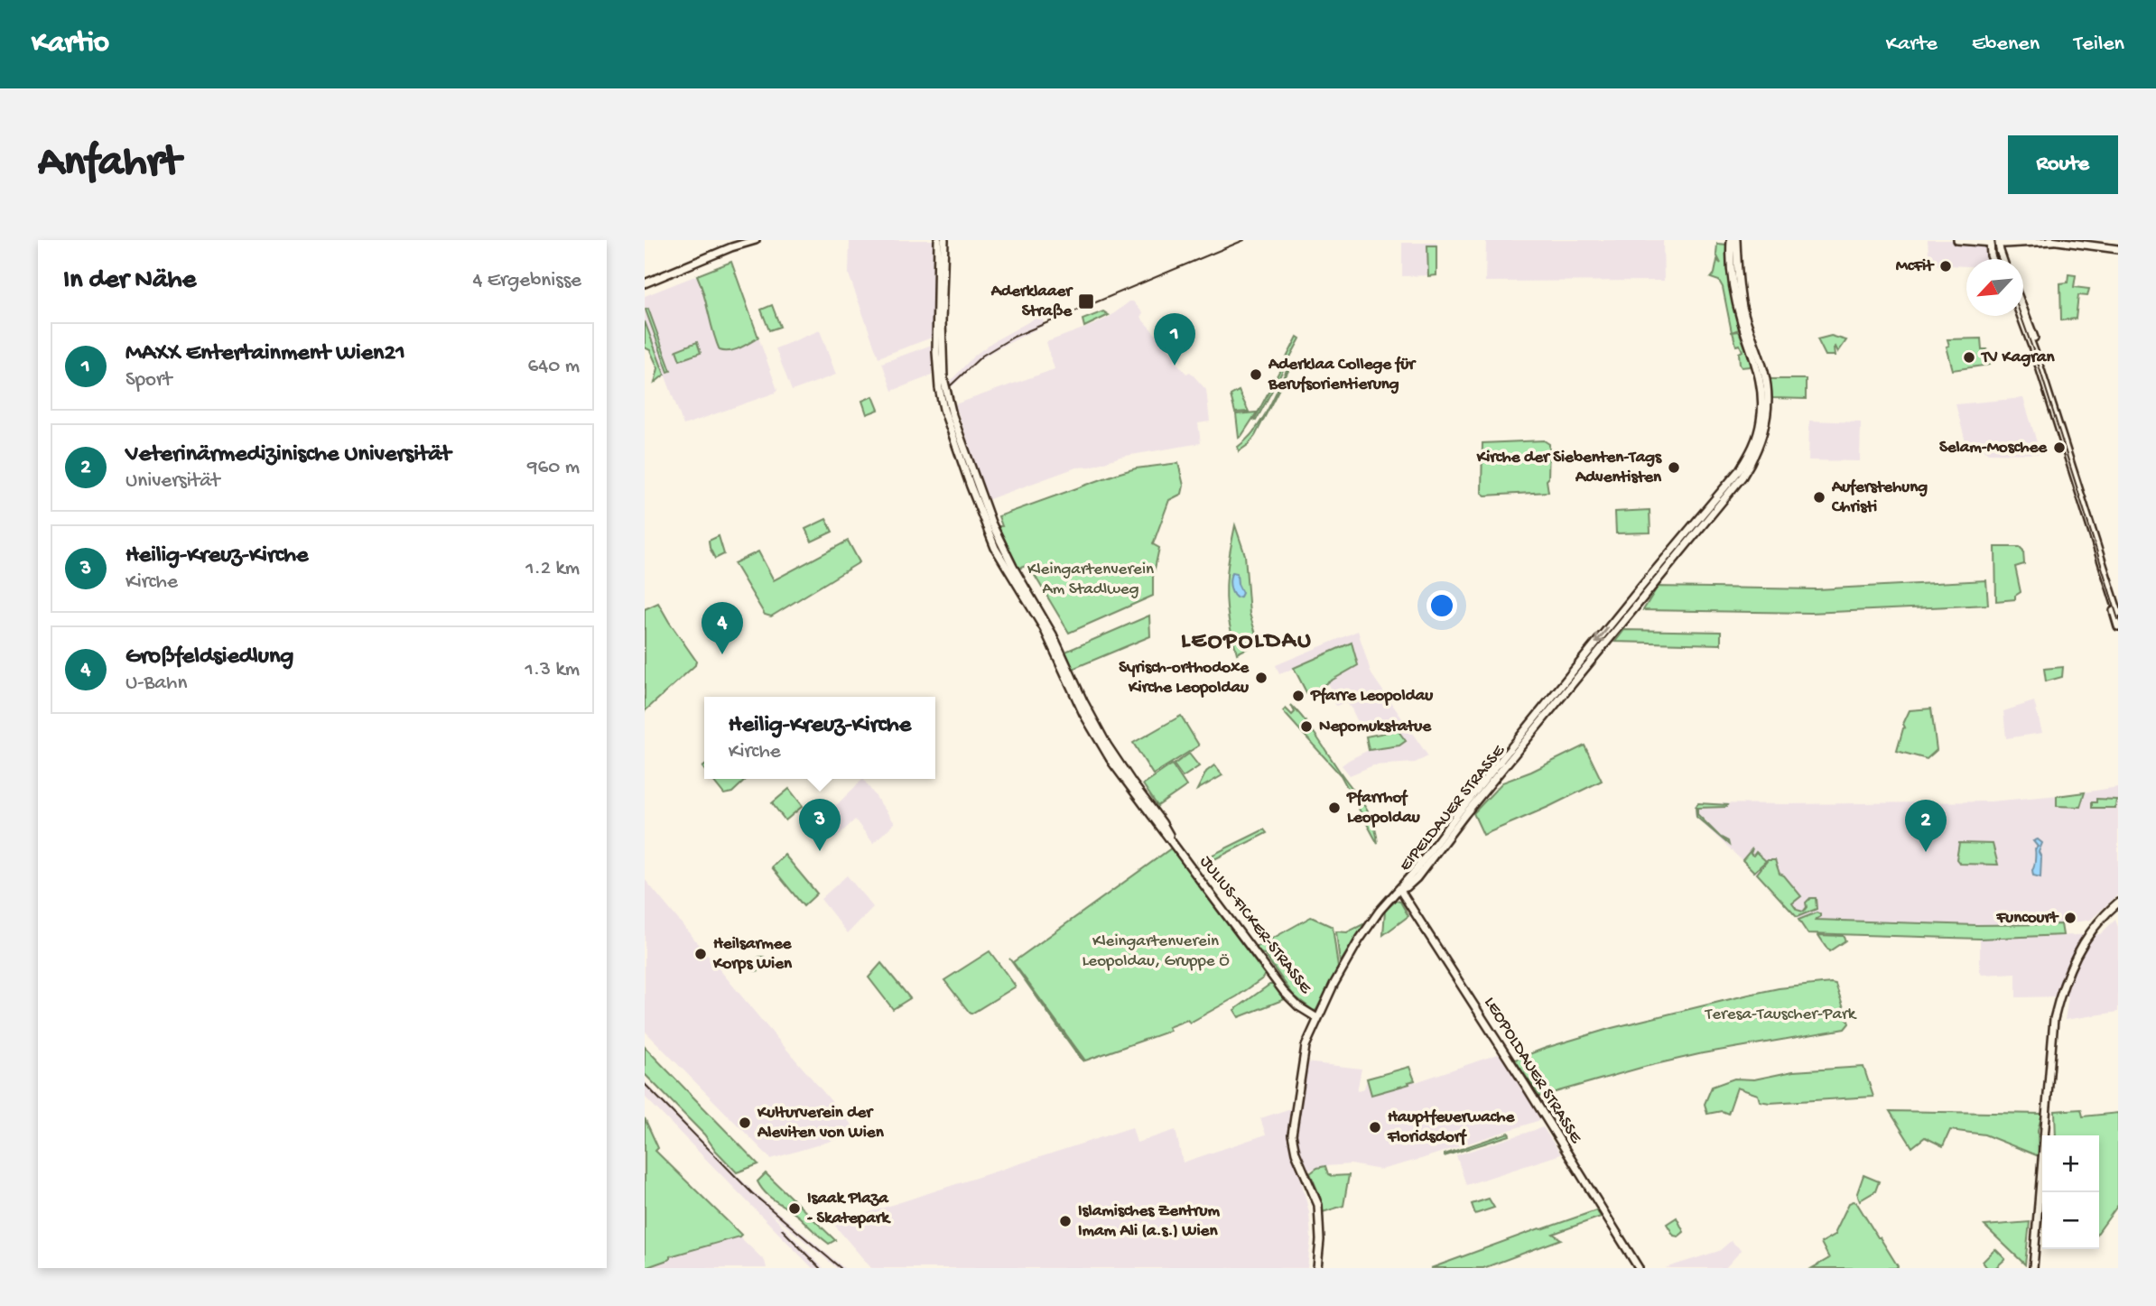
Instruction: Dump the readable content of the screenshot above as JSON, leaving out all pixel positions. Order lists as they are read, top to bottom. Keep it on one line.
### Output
{"streets":{"main road":["EIPELDAUER STRASSE","JULIUS-FICKER-STRASSE","LEOPOLDAUER STRASSE"]},"crossings":[["EIPELDAUER STRASSE","LEOPOLDAUER STRASSE"]],"districts":["LEOPOLDAU"],"parks":["Kleingartenverein Am Stadlweg","Kleingartenverein Leopoldau, Gruppe Ö","Teresa-Tauscher-Park"],"places":{"other":["McFit","TV Kagran","Aderklaa College für Berufsorientierung","Selam-Moschee","Kirche der Siebenten-Tags Adventisten","Auferstehung Christi","Syrisch-orthodoxe Kirche Leopoldau","Pfarre Leopoldau","Nepomukstatue","Pfarrhof Leopoldau","Funcourt","Heilsarmee Korps Wien","Kulturverein der Aleviten von Wien","Hauptfeuerwache Floridsdorf","Isaak Plaza - Skatepark","Islamisches Zentrum Imam Ali (a.s.) Wien"],"transit":["Aderklaaer Straße"]},"north":"bottom left","page":{"header":"Kartio","nav":["Karte","Ebenen","Teilen"],"buttons":"Route","title":"Anfahrt","heading":["In der Nähe","4 Ergebnisse"],"pins":["1","4","3","2"],"list":[{"mark":"1","name":"MAXX Entertainment Wien21","note":"Sport","value":"640 m"},{"mark":"2","name":"Veterinärmedizinische Universität","note":"Universität","value":"960 m"},{"mark":"3","name":"Heilig-Kreuz-Kirche","note":"Kirche","value":"1.2 km"},{"mark":"4","name":"Großfeldsiedlung","note":"U-Bahn","value":"1.3 km"}],"popup":["Heilig-Kreuz-Kirche","Kirche"],"map_buttons":["+","−"]}}
